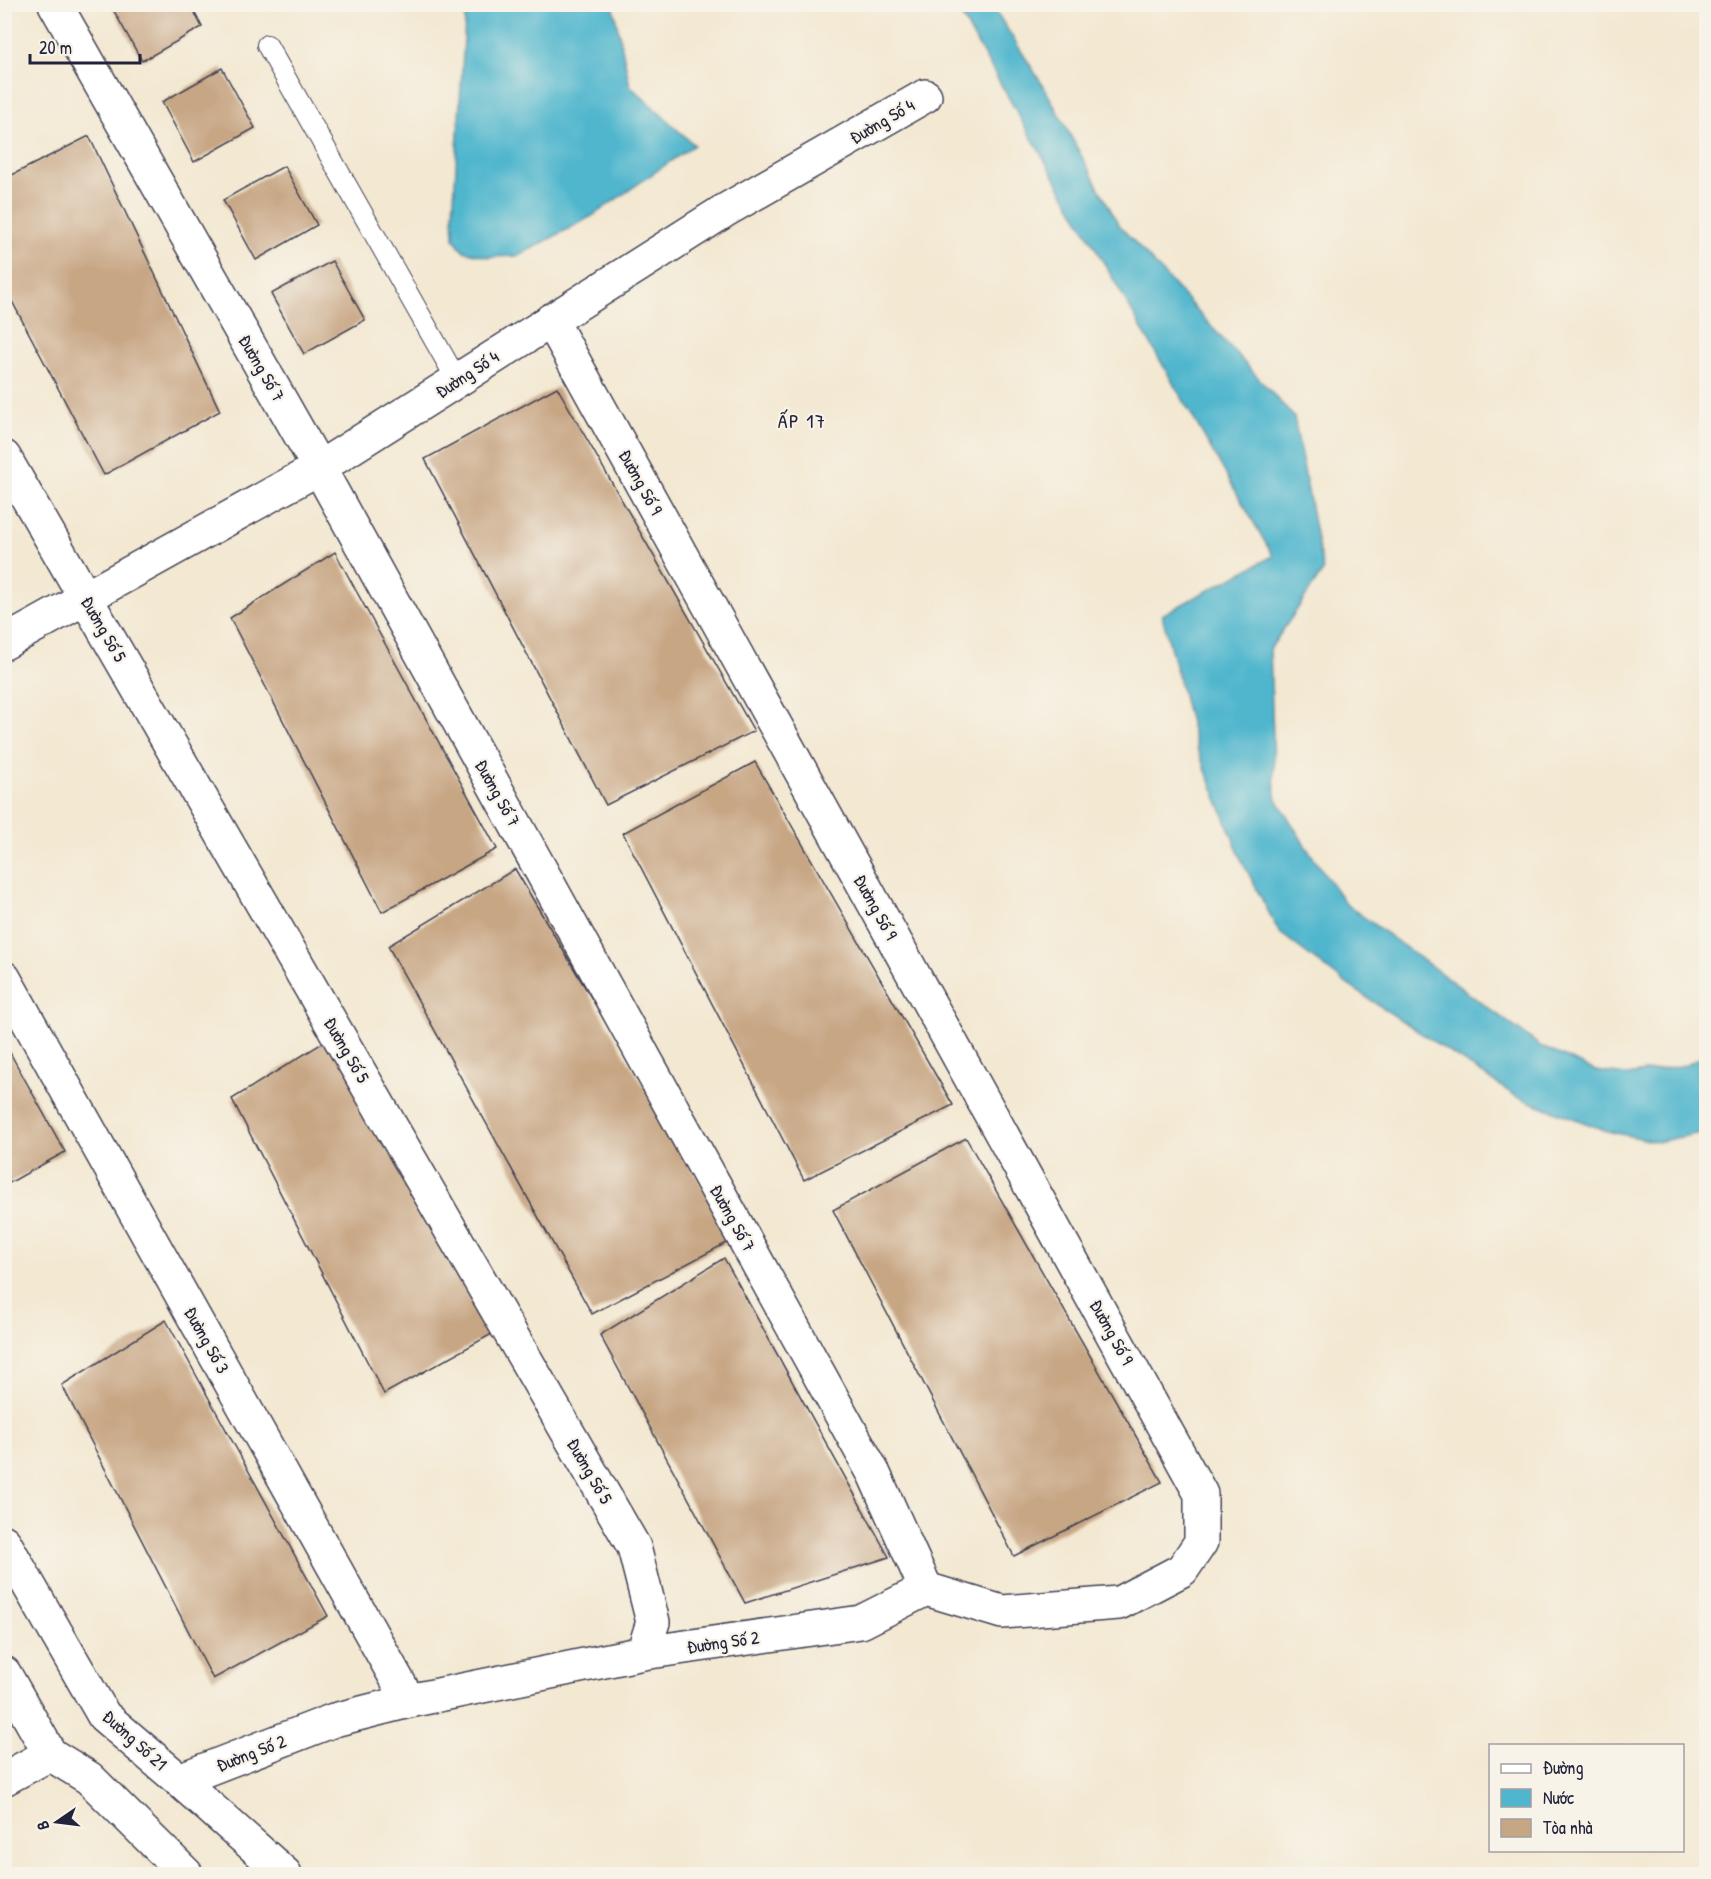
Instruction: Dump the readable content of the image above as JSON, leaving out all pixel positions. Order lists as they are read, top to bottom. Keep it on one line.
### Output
{"streets":{"street":["Đường Số 4","Đường Số 7","Đường Số 9","Đường Số 5","Đường Số 3","Đường Số 2","Đường Số 21"]},"crossings":[["Đường Số 4","Đường Số 7"],["Đường Số 4","Đường Số 9"],["Đường Số 4","Đường Số 5"],["Đường Số 7","Đường Số 9"],["Đường Số 7","Đường Số 2"],["Đường Số 9","Đường Số 2"],["Đường Số 5","Đường Số 2"],["Đường Số 3","Đường Số 2"],["Đường Số 2","Đường Số 21"]],"districts":["ẤP 17"],"legend":["Đường","Nước","Tòa nhà"],"scale_bar":"20 m","north":"left"}
